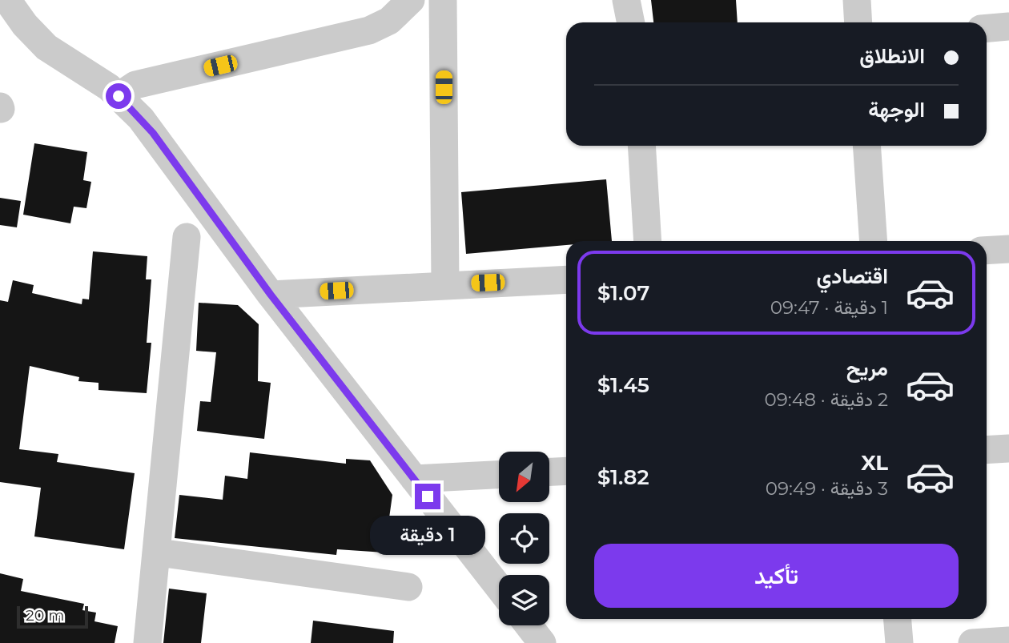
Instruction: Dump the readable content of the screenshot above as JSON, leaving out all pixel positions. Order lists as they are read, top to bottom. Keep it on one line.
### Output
{"scale_bar":"20 m","north":"bottom left","page":{"banner":["الانطلاق","الوجهة"],"list":[{"name":"اقتصادي","note":"1 دقيقة · 09:47","value":"$1.07"},{"name":"مريح","note":"2 دقيقة · 09:48","value":"$1.45"},{"name":"XL","note":"3 دقيقة · 09:49","value":"$1.82"}],"bubble":"1 دقيقة","buttons":"تأكيد","scale":"20 m"}}
